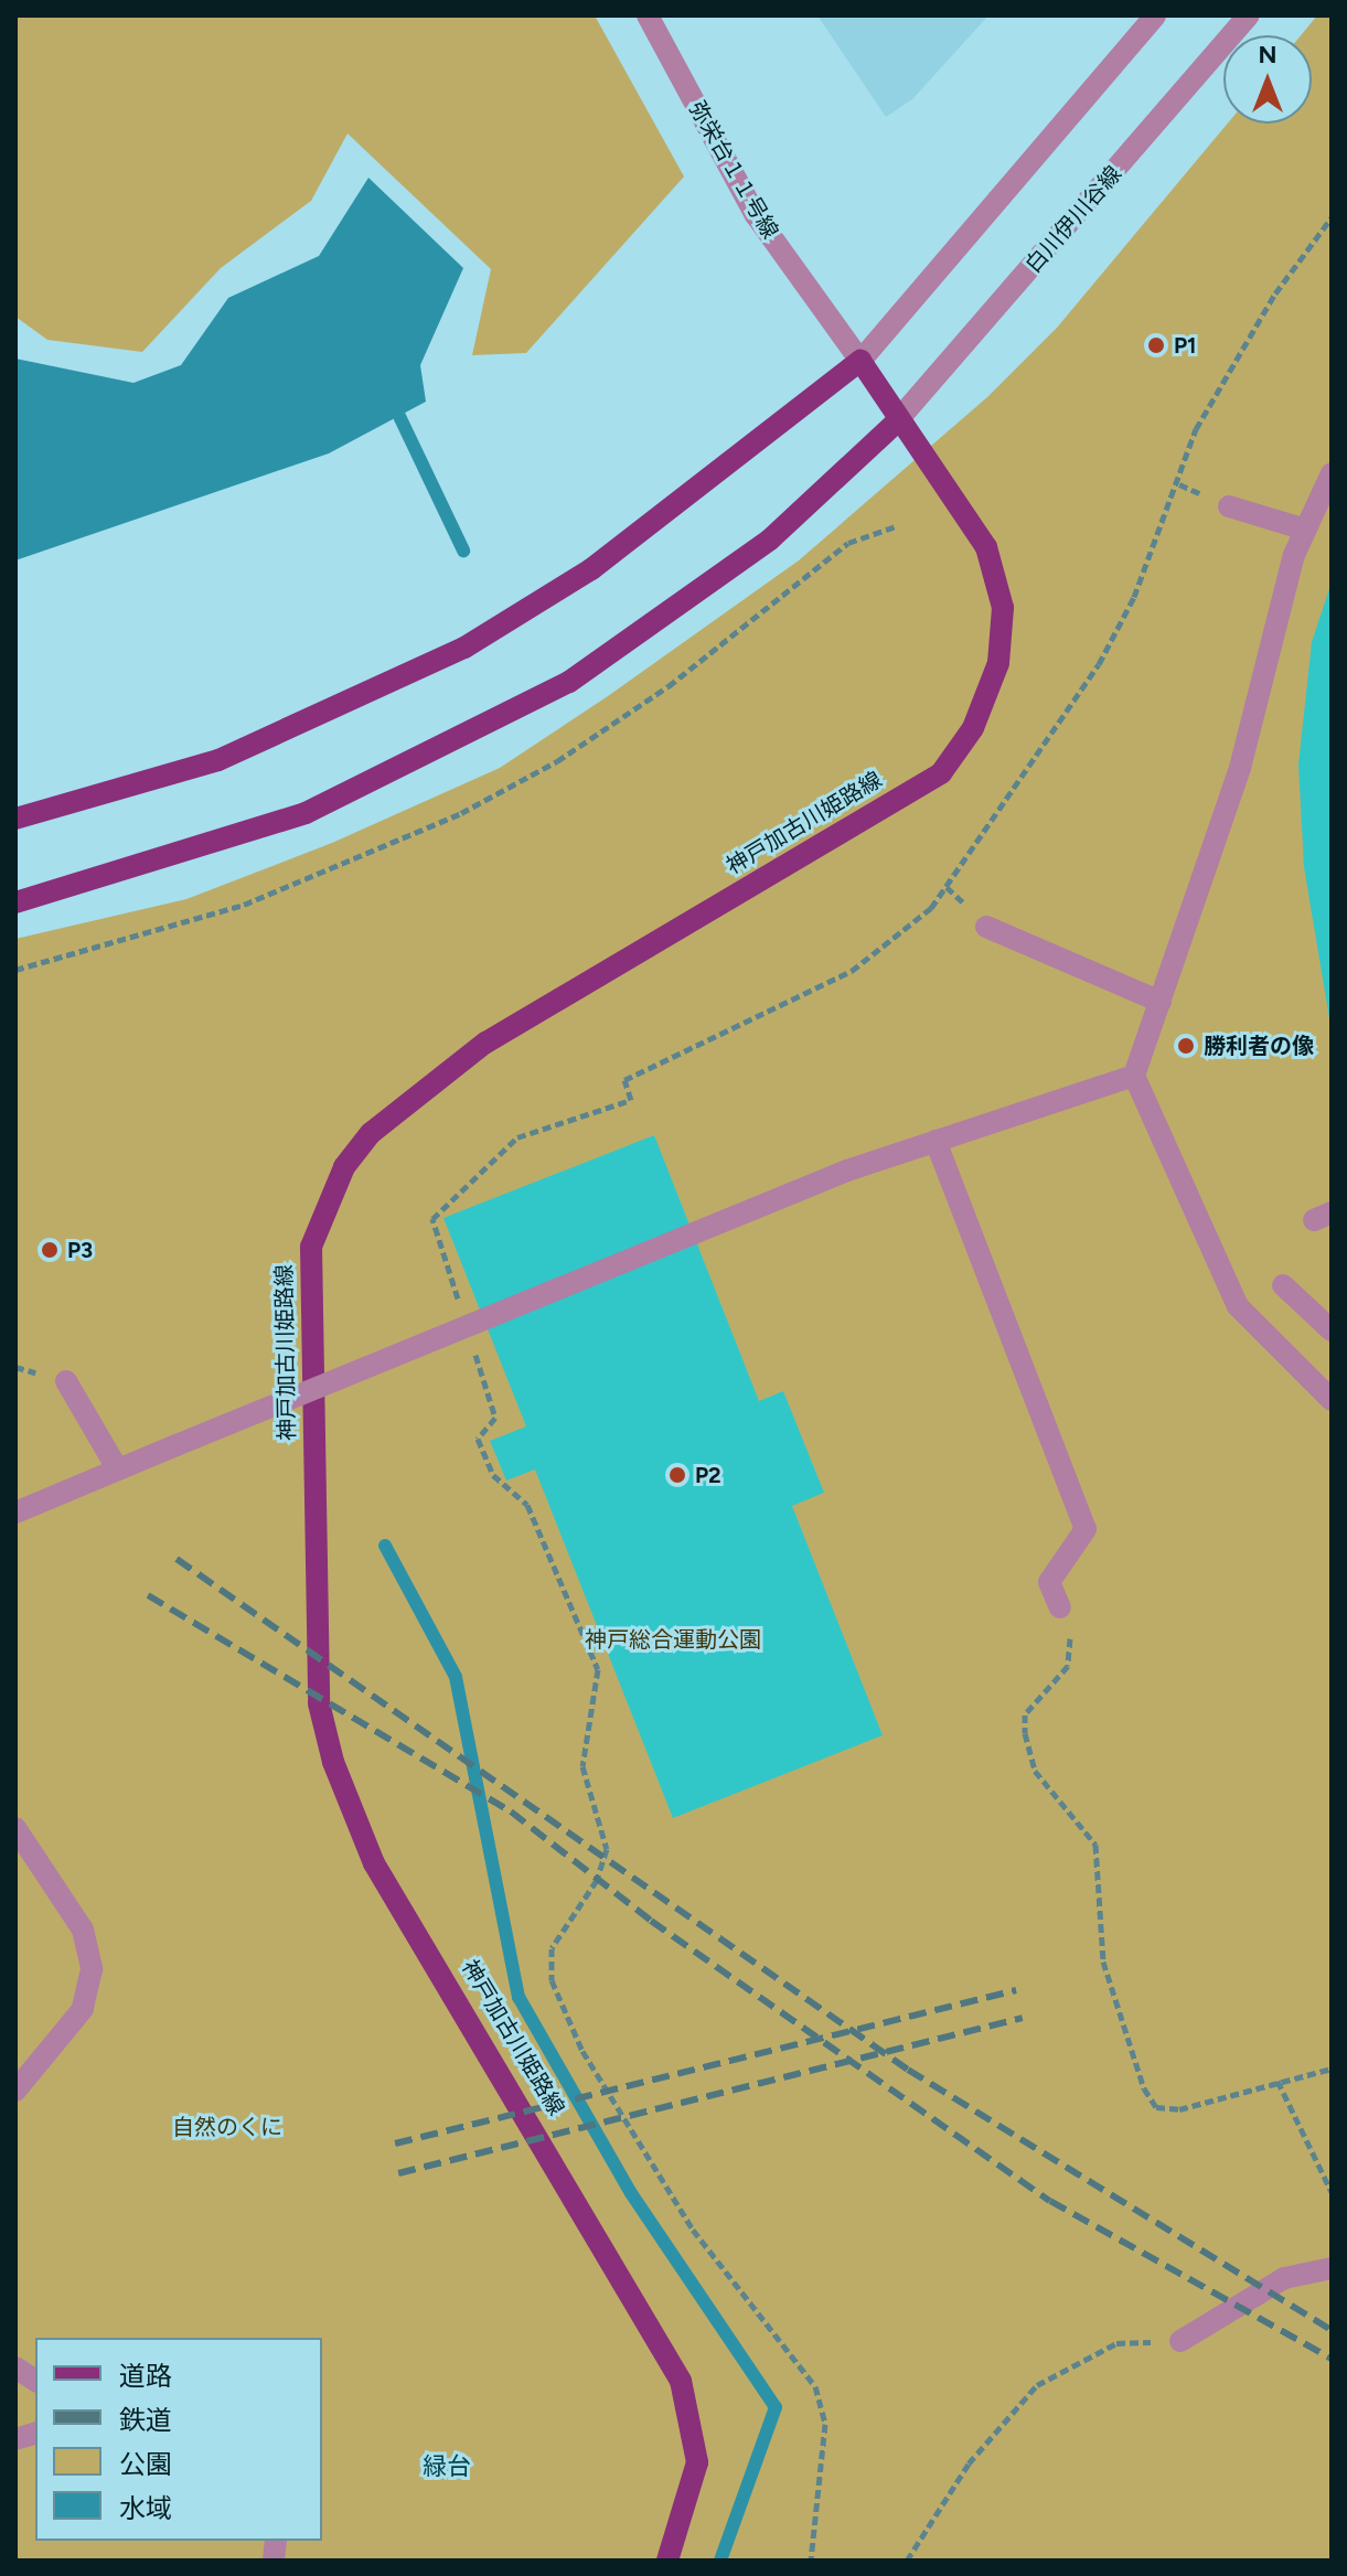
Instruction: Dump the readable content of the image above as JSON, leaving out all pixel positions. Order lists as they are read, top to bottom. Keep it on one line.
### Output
{"streets":{"main road":["神戸加古川姫路線"],"street":["弥栄台１１号線","白川伊川谷線"]},"crossings":[["弥栄台１１号線","神戸加古川姫路線"],["白川伊川谷線","神戸加古川姫路線"]],"districts":["緑台"],"parks":["神戸総合運動公園","自然のくに"],"places":["P1","勝利者の像","P3","P2"],"legend":["道路","鉄道","公園","水域"],"north":"top"}
